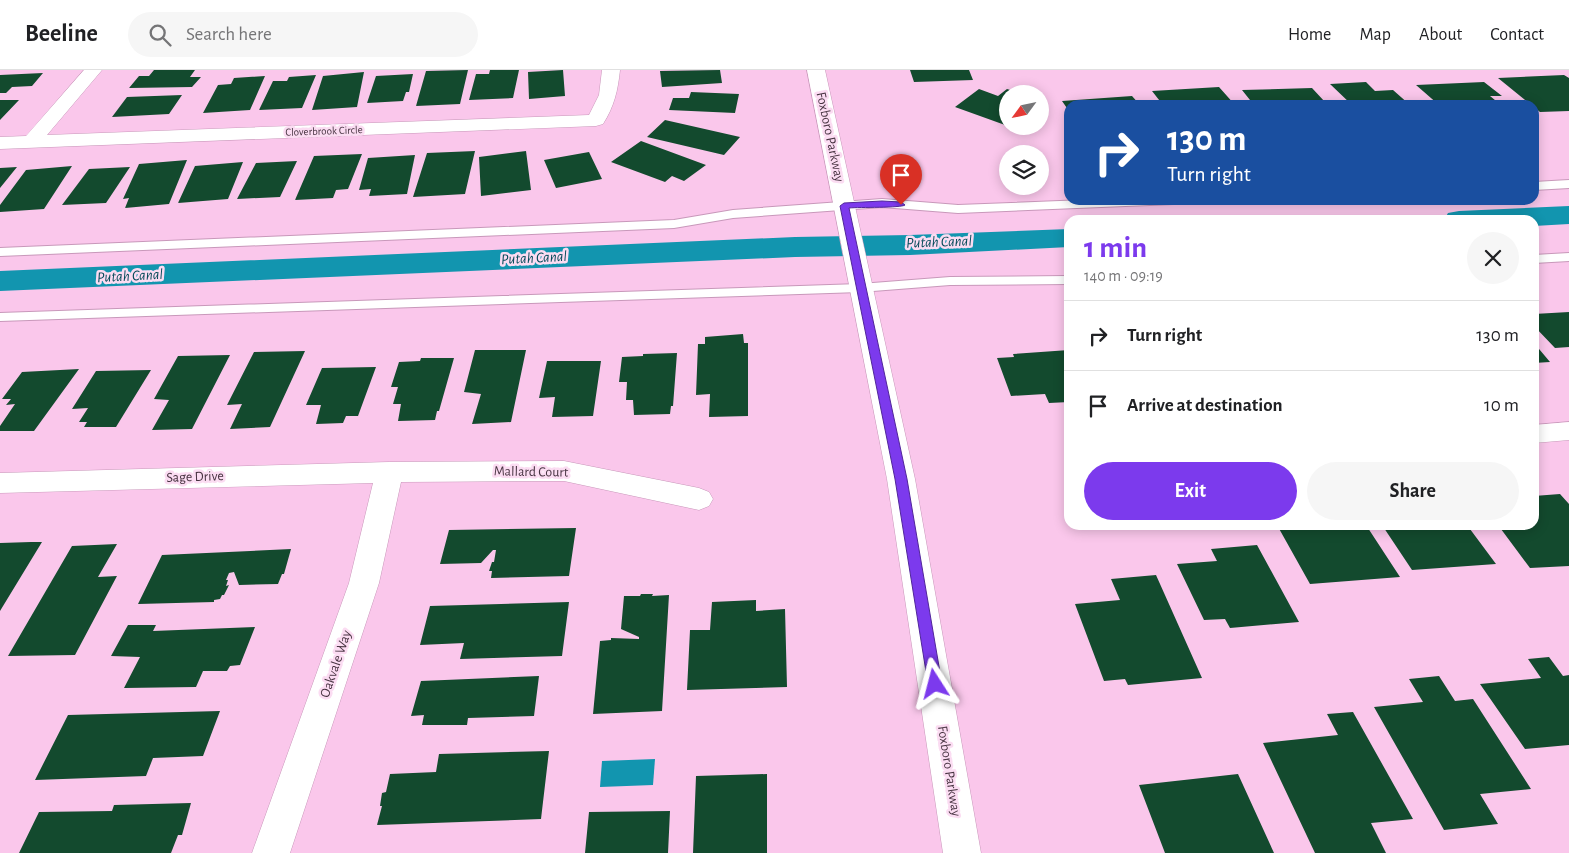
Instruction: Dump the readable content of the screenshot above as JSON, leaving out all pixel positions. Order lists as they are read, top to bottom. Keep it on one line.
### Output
{"streets":{"street":["Cloverbrook Circle","Foxboro Parkway","Mallard Court","Sage Drive","Oakvale Way"]},"crossings":[["Mallard Court","Sage Drive"],["Mallard Court","Oakvale Way"],["Sage Drive","Oakvale Way"]],"water":["Putah Canal"],"north":"bottom left","page":{"header":"Beeline","search":"Search here","nav":["Home","Map","About","Contact"],"turn":["130 m","Turn right"],"heading":["1 min","140 m · 09:19"],"list":[{"name":"Turn right","value":"130 m"},{"name":"Arrive at destination","value":"10 m"}],"buttons":["Exit","Share"]}}
